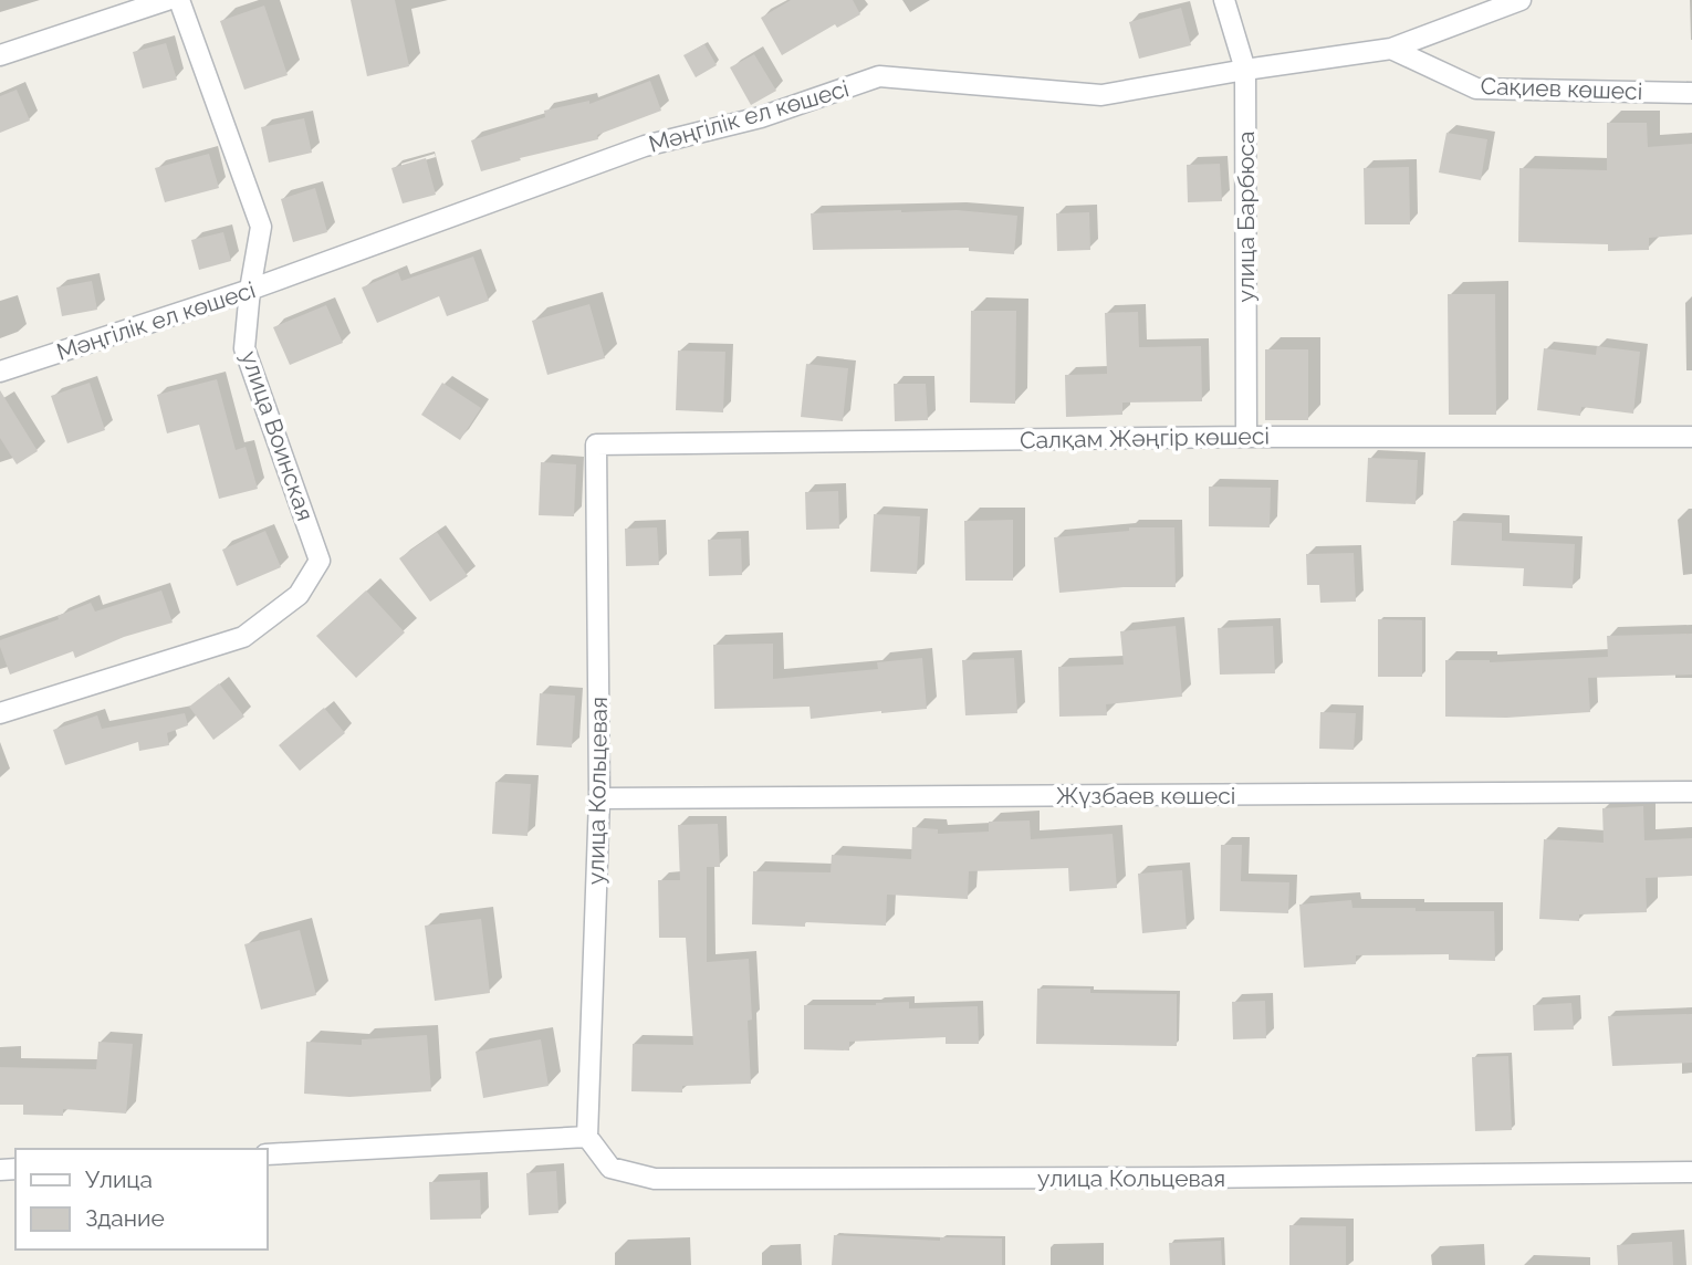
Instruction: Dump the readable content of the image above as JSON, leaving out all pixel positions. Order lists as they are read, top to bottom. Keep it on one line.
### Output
{"streets":{"street":["Сақиев көшесі","Мәңгілік ел көшесі","улица Барбюса","улица Воинская","Салқам Жәңгір көшесі","улица Кольцевая","Жүзбаев көшесі"]},"crossings":[["Сақиев көшесі","Мәңгілік ел көшесі"],["Мәңгілік ел көшесі","улица Барбюса"],["Мәңгілік ел көшесі","улица Воинская"],["улица Барбюса","Салқам Жәңгір көшесі"],["Салқам Жәңгір көшесі","улица Кольцевая"],["улица Кольцевая","Жүзбаев көшесі"]],"legend":["Улица","Здание"]}
